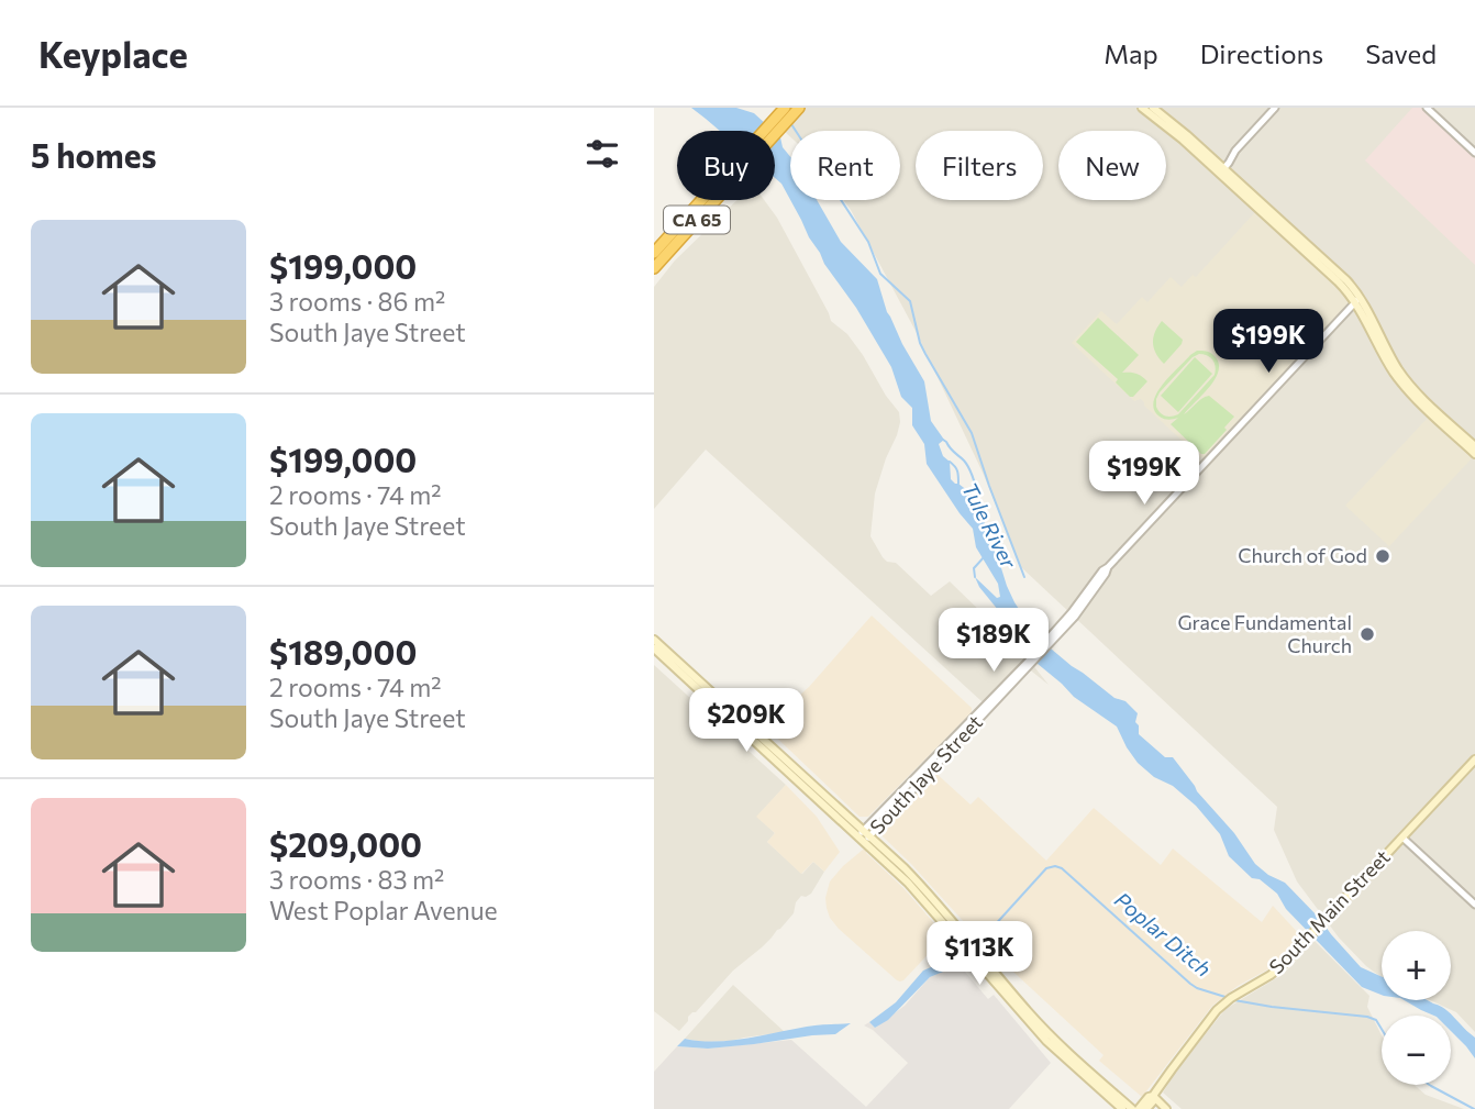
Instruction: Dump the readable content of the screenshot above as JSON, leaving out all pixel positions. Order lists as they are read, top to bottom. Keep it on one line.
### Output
{"streets":{"highway":["CA 65"],"main road":["South Main Street"],"street":["South Jaye Street"]},"water":["Tule River","Poplar Ditch"],"places":["Church of God","Grace Fundamental Church"],"page":{"header":"Keyplace","nav":["Map","Directions","Saved"],"heading":"5 homes","chip":["Buy","Rent","Filters","New"],"list":[{"name":"$199,000","note":"3 rooms · 86 m² · South Jaye Street"},{"name":"$199,000","note":"2 rooms · 74 m² · South Jaye Street"},{"name":"$189,000","note":"2 rooms · 74 m² · South Jaye Street"},{"name":"$209,000","note":"3 rooms · 83 m² · West Poplar Avenue"}],"price":["$199K","$199K","$189K","$209K","$113K"],"map_buttons":["+","−"]}}
